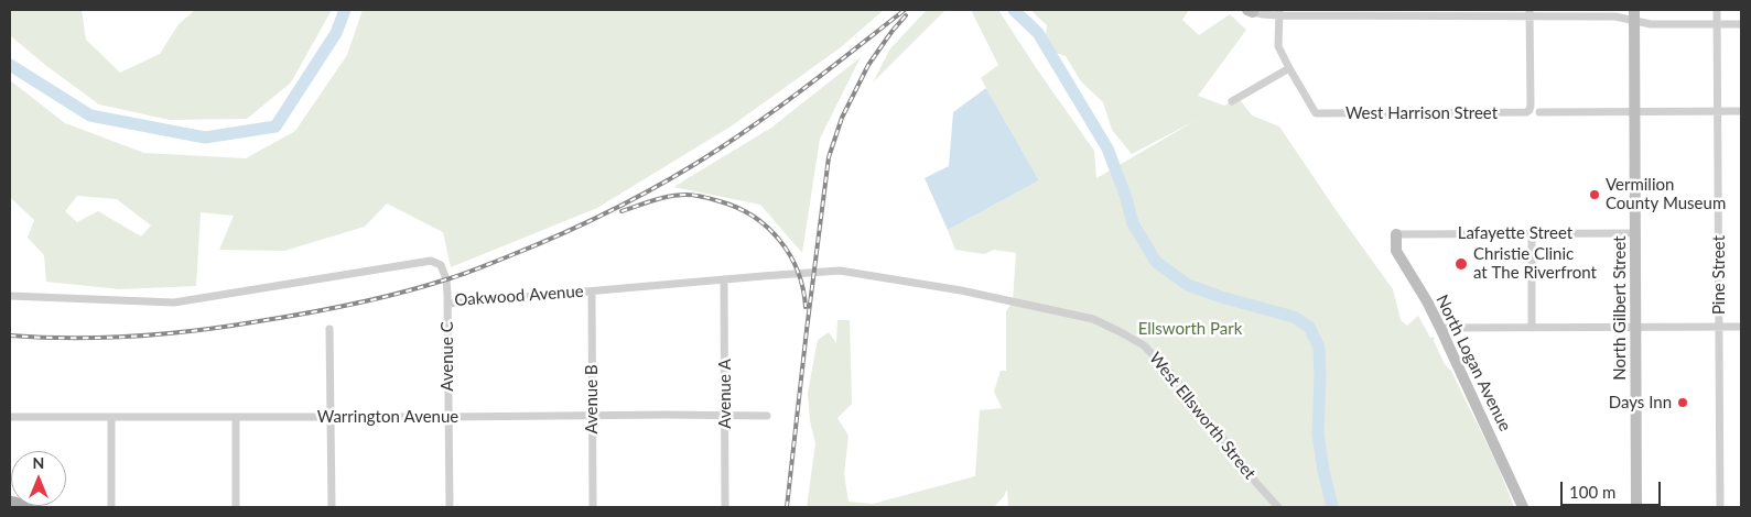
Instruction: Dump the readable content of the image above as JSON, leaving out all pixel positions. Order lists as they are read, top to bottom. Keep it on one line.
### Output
{"streets":{"main road":["North Gilbert Street","North Logan Avenue"],"street":["West Harrison Street","Lafayette Street","Pine Street","Oakwood Avenue","Avenue C","Avenue A","Avenue B","West Ellsworth Street","Warrington Avenue"]},"crossings":[["Lafayette Street","North Gilbert Street"],["Lafayette Street","North Logan Avenue"],["Oakwood Avenue","Avenue C"],["Oakwood Avenue","Avenue A"],["Oakwood Avenue","Avenue B"],["Oakwood Avenue","West Ellsworth Street"],["Avenue C","Warrington Avenue"],["Avenue A","Warrington Avenue"],["Avenue B","Warrington Avenue"]],"parks":["Ellsworth Park"],"places":["Vermilion County Museum","Christie Clinic at The Riverfront","Days Inn"],"scale_bar":"100 m","north":"top"}
